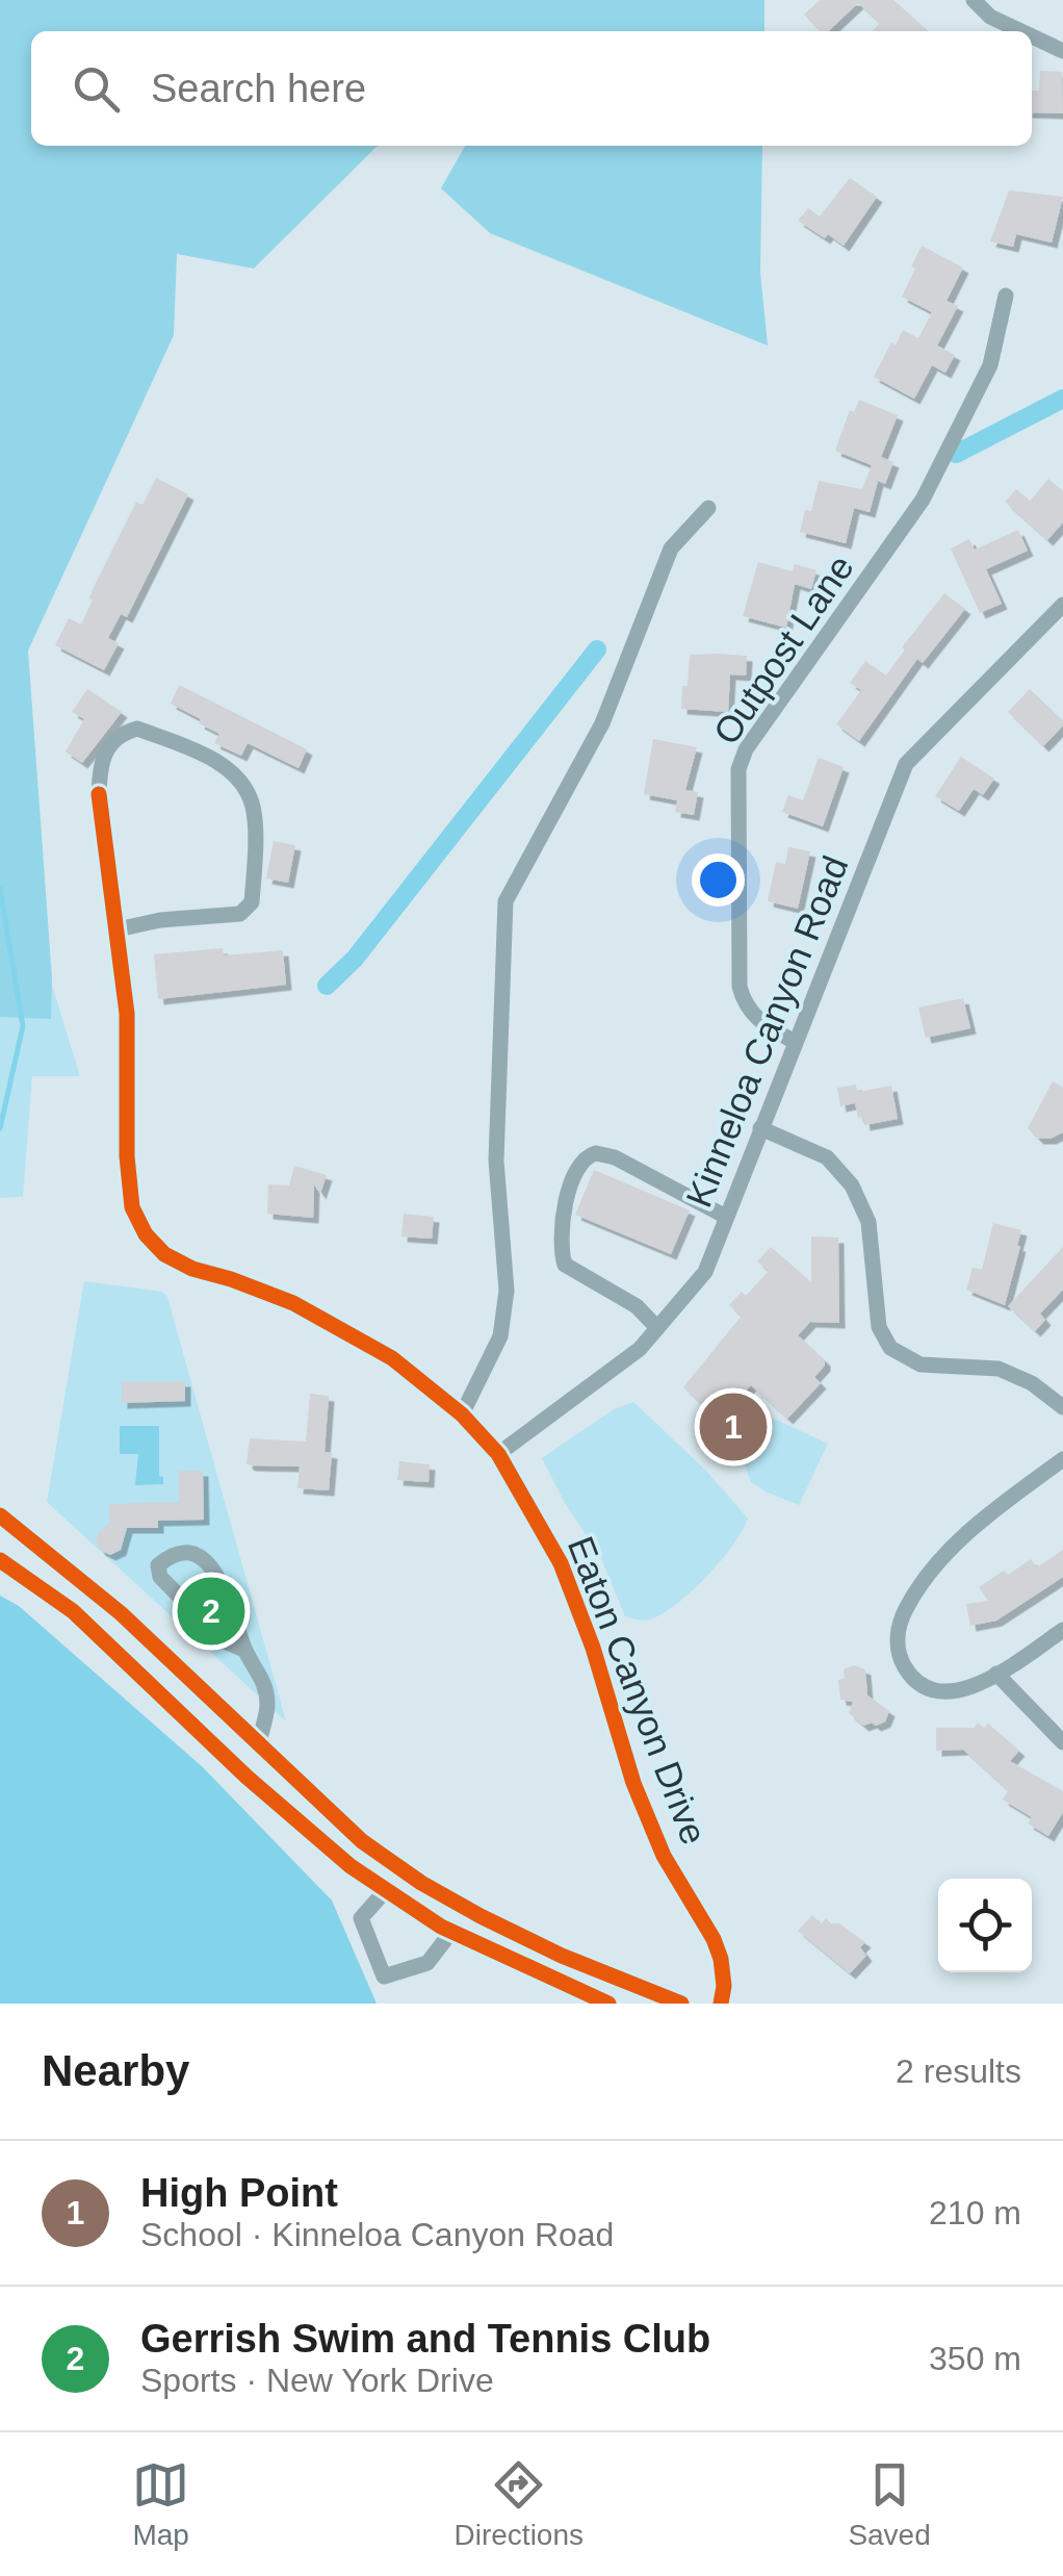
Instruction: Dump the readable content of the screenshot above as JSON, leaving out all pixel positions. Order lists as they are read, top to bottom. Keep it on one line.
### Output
{"streets":{"street":["Outpost Lane","Kinneloa Canyon Road","Eaton Canyon Drive"]},"crossings":[["Outpost Lane","Kinneloa Canyon Road"],["Kinneloa Canyon Road","Eaton Canyon Drive"]],"page":{"search":"Search here","pins":["1","2"],"heading":["Nearby","2 results"],"list":[{"mark":"1","name":"High Point","note":"School · Kinneloa Canyon Road","value":"210 m"},{"mark":"2","name":"Gerrish Swim and Tennis Club","note":"Sports · New York Drive","value":"350 m"}],"nav":["Map","Directions","Saved"]}}
